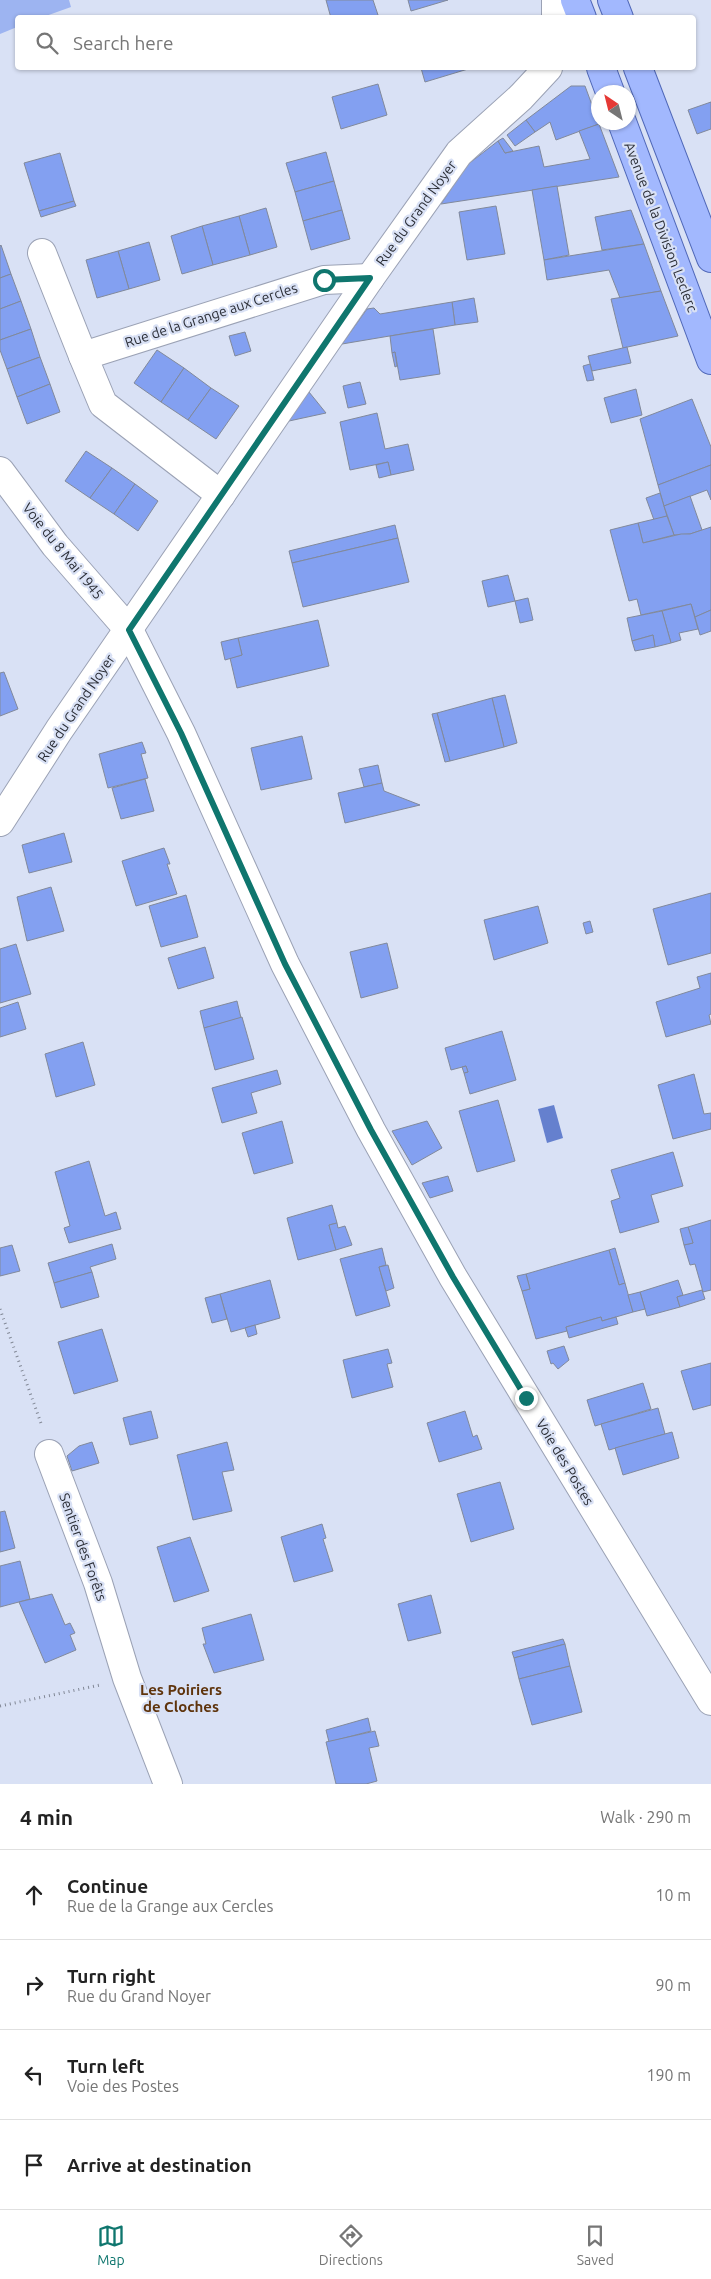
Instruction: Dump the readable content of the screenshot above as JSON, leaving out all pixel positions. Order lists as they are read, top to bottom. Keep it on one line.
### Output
{"streets":{"main road":["Avenue de la Division Leclerc"],"street":["Rue du Grand Noyer","Rue de la Grange aux Cercles","Voie du 8 Mai 1945","Voie des Postes","Sentier des Forêts"]},"crossings":[["Rue du Grand Noyer","Rue de la Grange aux Cercles"],["Rue du Grand Noyer","Voie du 8 Mai 1945"],["Rue du Grand Noyer","Voie des Postes"],["Voie du 8 Mai 1945","Voie des Postes"]],"districts":["Les Poiriers de Cloches"],"north":"top left","page":{"search":"Search here","heading":["4 min","Walk · 290 m"],"list":[["Continue","Rue de la Grange aux Cercles","10 m"],["Turn right","Rue du Grand Noyer","90 m"],["Turn left","Voie des Postes","190 m"],"Arrive at destination"],"nav":["Map","Directions","Saved"]}}
